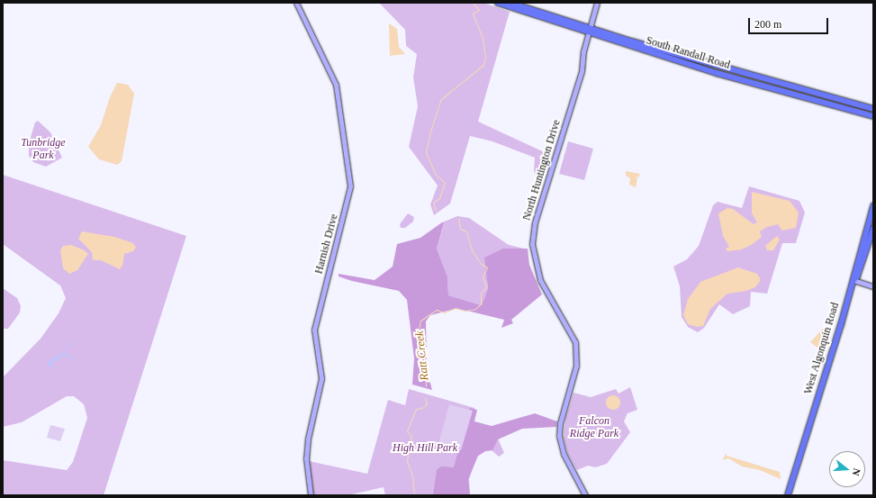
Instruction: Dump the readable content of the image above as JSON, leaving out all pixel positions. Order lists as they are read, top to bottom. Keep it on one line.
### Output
{"streets":{"main road":["South Randall Road","West Algonquin Road"],"street":["North Huntington Drive","Harnish Drive"]},"crossings":[["South Randall Road","North Huntington Drive"]],"water":["Ratt Creek"],"parks":["Tunbridge Park","Falcon Ridge Park","High Hill Park"],"scale_bar":"200 m","north":"right"}
